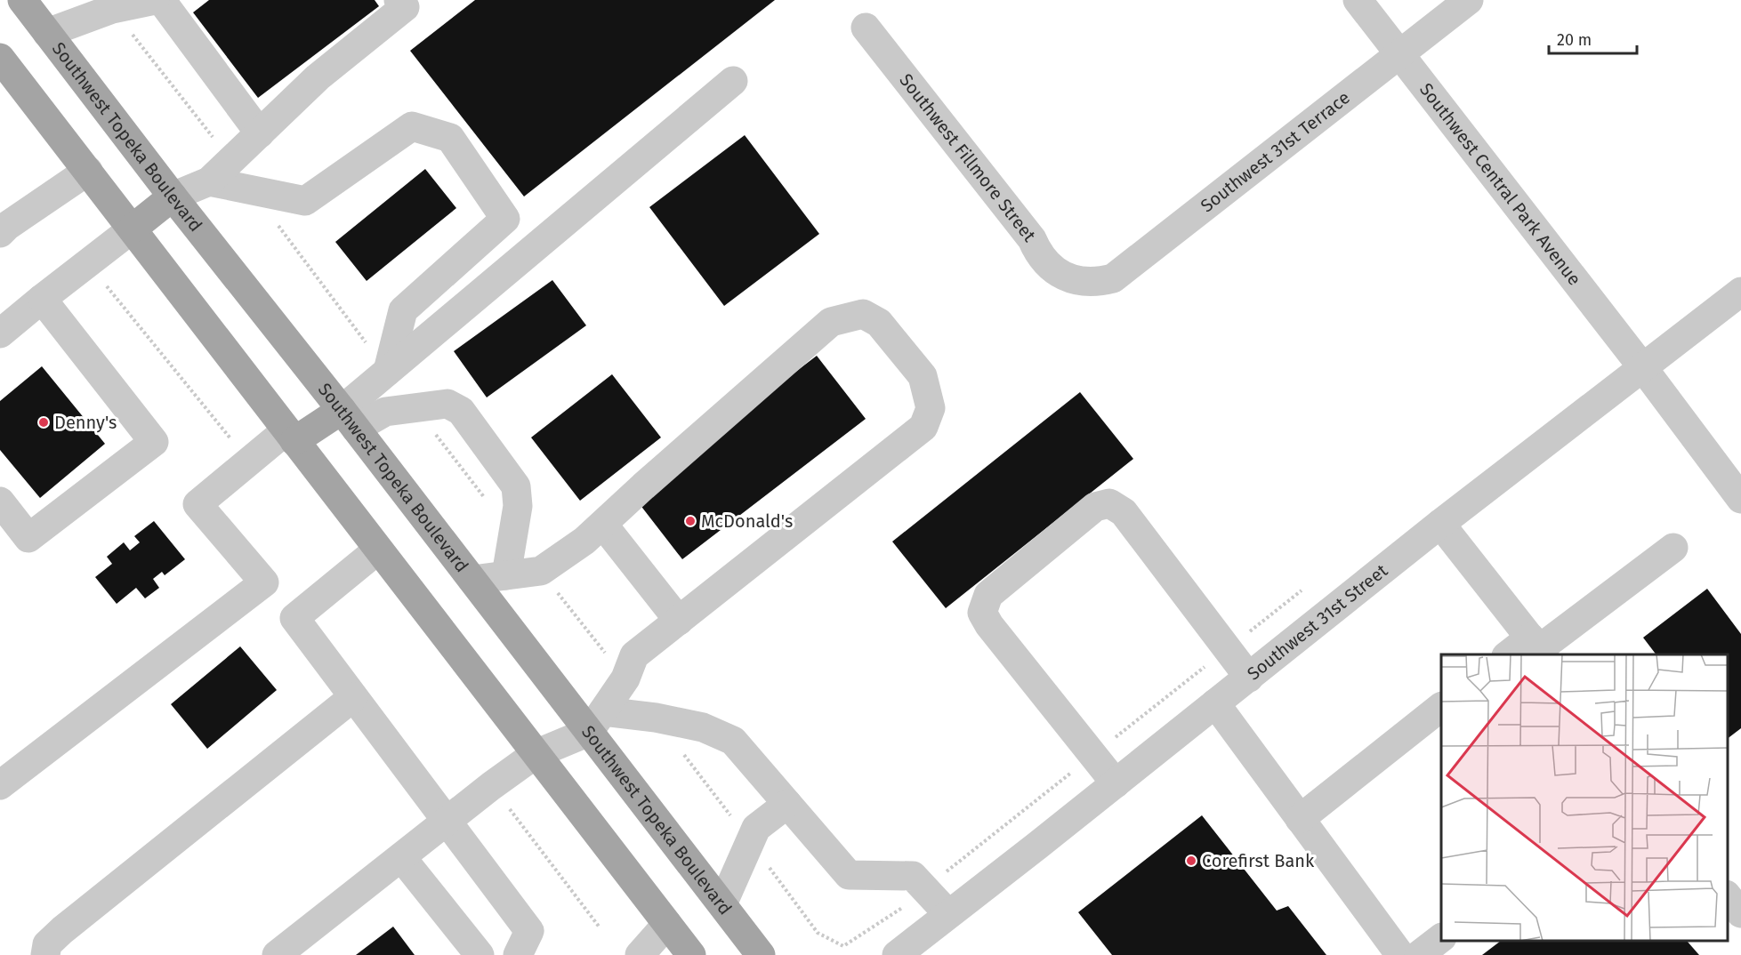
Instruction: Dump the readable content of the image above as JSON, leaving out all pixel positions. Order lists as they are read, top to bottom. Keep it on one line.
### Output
{"streets":{"main road":["Southwest Topeka Boulevard"],"street":["Southwest 31st Terrace","Southwest Fillmore Street","Southwest Central Park Avenue","Southwest 31st Street"]},"crossings":[["Southwest 31st Terrace","Southwest Fillmore Street"],["Southwest 31st Terrace","Southwest Central Park Avenue"],["Southwest Central Park Avenue","Southwest 31st Street"]],"places":["Denny's","McDonald's","Corefirst Bank"],"scale_bar":"20 m"}
